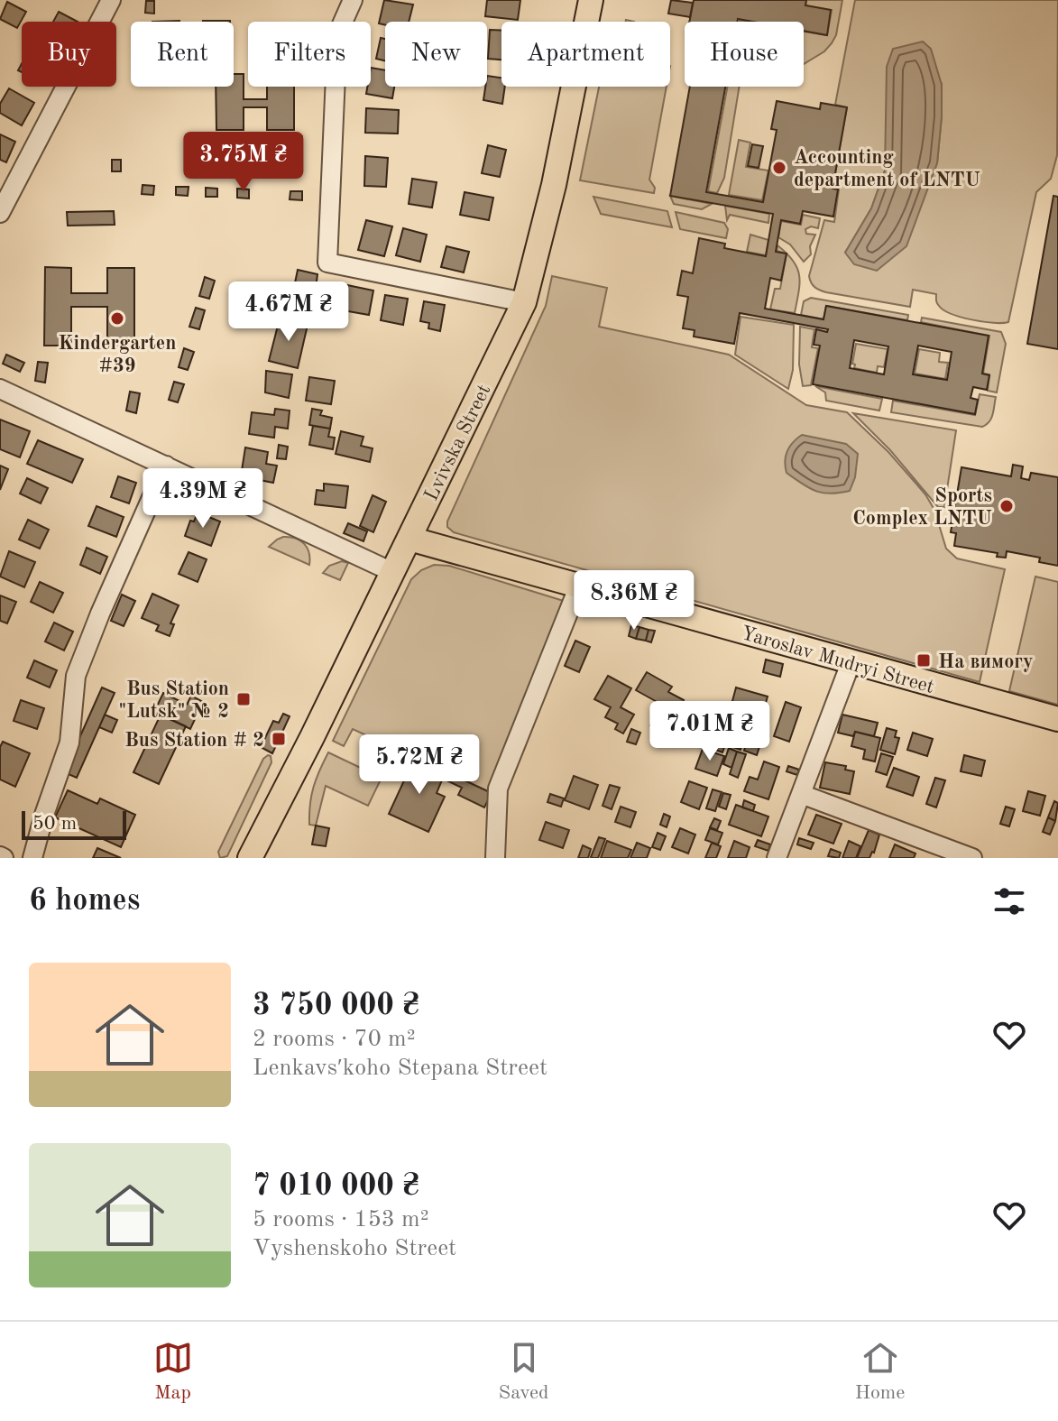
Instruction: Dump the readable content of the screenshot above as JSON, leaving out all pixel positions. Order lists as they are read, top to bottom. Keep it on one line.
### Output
{"streets":{"main road":["Lvivska Street","Yaroslav Mudryi Street"]},"crossings":[["Lvivska Street","Yaroslav Mudryi Street"]],"places":{"other":["Accounting department of LNTU","Kindergarten #39","Sports Complex LNTU"],"transit":["На вимогу","Bus Station \"Lutsk\" № 2","Bus Station # 2"]},"scale_bar":"50 m","page":{"chip":["Buy","Rent","Filters","New","Apartment","House"],"price":["3.75M ₴","4.67M ₴","4.39M ₴","8.36M ₴","7.01M ₴","5.72M ₴"],"scale":"50 m","heading":"6 homes","list":[{"name":"3 750 000 ₴","note":"2 rooms · 70 m² · Lenkavsʹkoho Stepana Street"},{"name":"7 010 000 ₴","note":"5 rooms · 153 m² · Vyshenskoho Street"}],"tabs":["Map","Saved","Home"]}}
